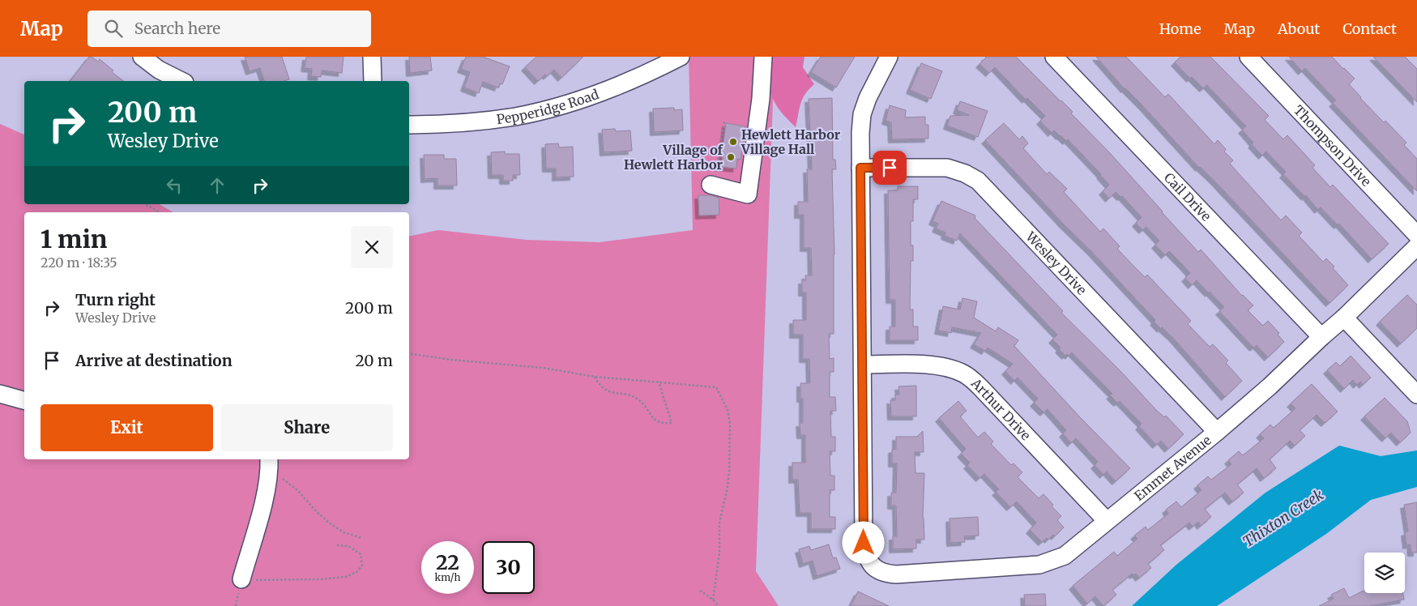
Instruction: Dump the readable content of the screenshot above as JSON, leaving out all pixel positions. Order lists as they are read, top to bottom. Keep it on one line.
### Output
{"streets":{"street":["Pepperidge Road","Thompson Drive","Cail Drive","Wesley Drive","Arthur Drive","Emmet Avenue"]},"crossings":[["Cail Drive","Emmet Avenue"],["Wesley Drive","Emmet Avenue"],["Arthur Drive","Emmet Avenue"]],"water":["Thixton Creek"],"places":["Hewlett Harbor Village Hall","Village of Hewlett Harbor"],"page":{"header":"Map","search":"Search here","nav":["Home","Map","About","Contact"],"turn":["200 m","Wesley Drive"],"heading":["1 min","220 m · 18:35"],"list":[{"name":"Turn right","note":"Wesley Drive","value":"200 m"},{"name":"Arrive at destination","value":"20 m"}],"buttons":["Exit","Share"],"speed":"22 km/h","limit":"30"}}
